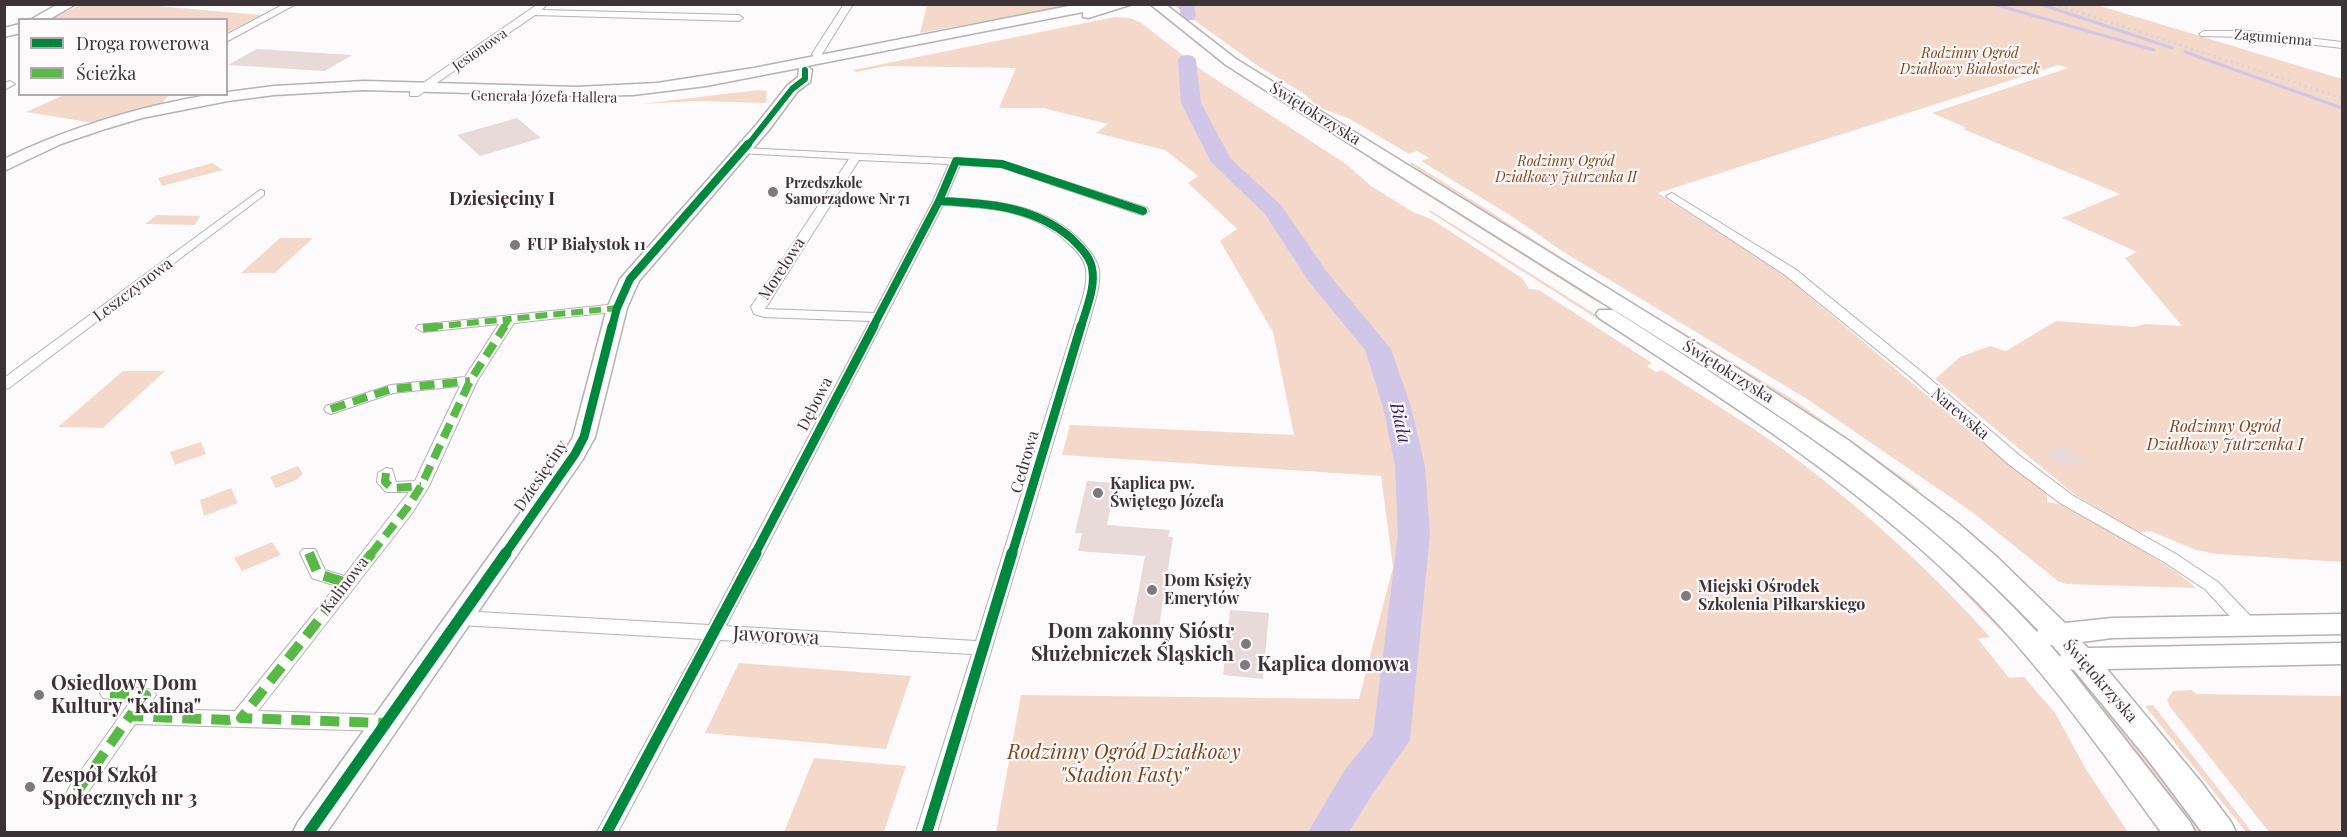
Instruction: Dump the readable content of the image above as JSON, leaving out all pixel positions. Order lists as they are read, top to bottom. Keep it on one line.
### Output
{"streets":{"main road":["Generała Józefa Hallera","Świętokrzyska","Dziesięciny"],"street":["Zagumienna","Jesionowa","Morelowa","Leszczynowa","Dębowa","Narewska","Cedrowa","Kalinowa","Jaworowa"]},"crossings":[["Jesionowa","Generała Józefa Hallera"],["Generała Józefa Hallera","Dziesięciny"],["Morelowa","Dębowa"],["Dębowa","Cedrowa"],["Dębowa","Jaworowa"],["Cedrowa","Jaworowa"],["Dziesięciny","Jaworowa"]],"districts":["Dziesięciny I"],"water":["Biała"],"parks":["Rodzinny Ogród Działkowy Białostoczek","Rodzinny Ogród Działkowy Jutrzenka II","Rodzinny Ogród Działkowy Jutrzenka I","Rodzinny Ogród Działkowy \"Stadion Fasty\""],"places":["Przedszkole Samorządowe Nr 71","FUP Białystok 11","Kaplica pw. Świętego Józefa","Dom Księży Emerytów","Miejski Ośrodek Szkolenia Piłkarskiego","Dom zakonny Sióstr Służebniczek Śląskich","Kaplica domowa","Osiedlowy Dom Kultury \"Kalina\"","Zespół Szkół Społecznych nr 3"],"legend":["Droga rowerowa","Ścieżka"]}
